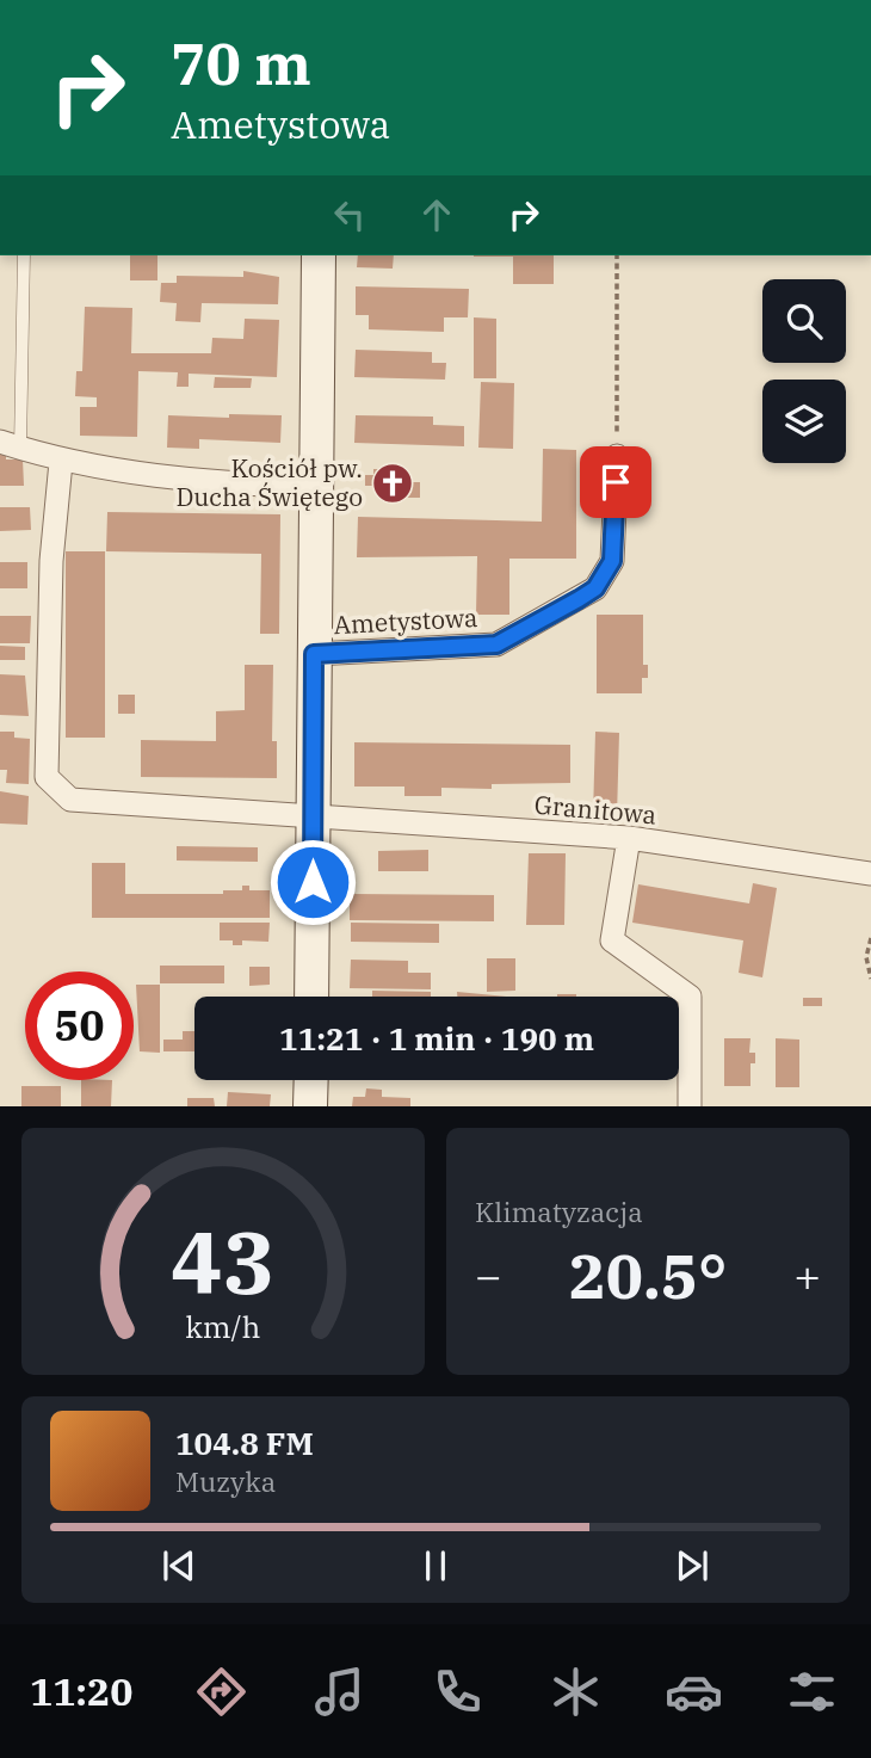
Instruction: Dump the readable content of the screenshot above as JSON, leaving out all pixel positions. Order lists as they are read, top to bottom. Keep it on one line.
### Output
{"streets":{"street":["Ametystowa","Granitowa"]},"places":{"church":["Kościół pw. Ducha Świętego"]},"page":{"turn":["70 m","Ametystowa"],"limit":"50","trip":"11:21 · 1 min · 190 m","tile":"Klimatyzacja","heat":["−","20.5°","+"],"song":["104.8 FM","Muzyka"],"tabs":"11:20","gauge":["43","km/h"]}}
